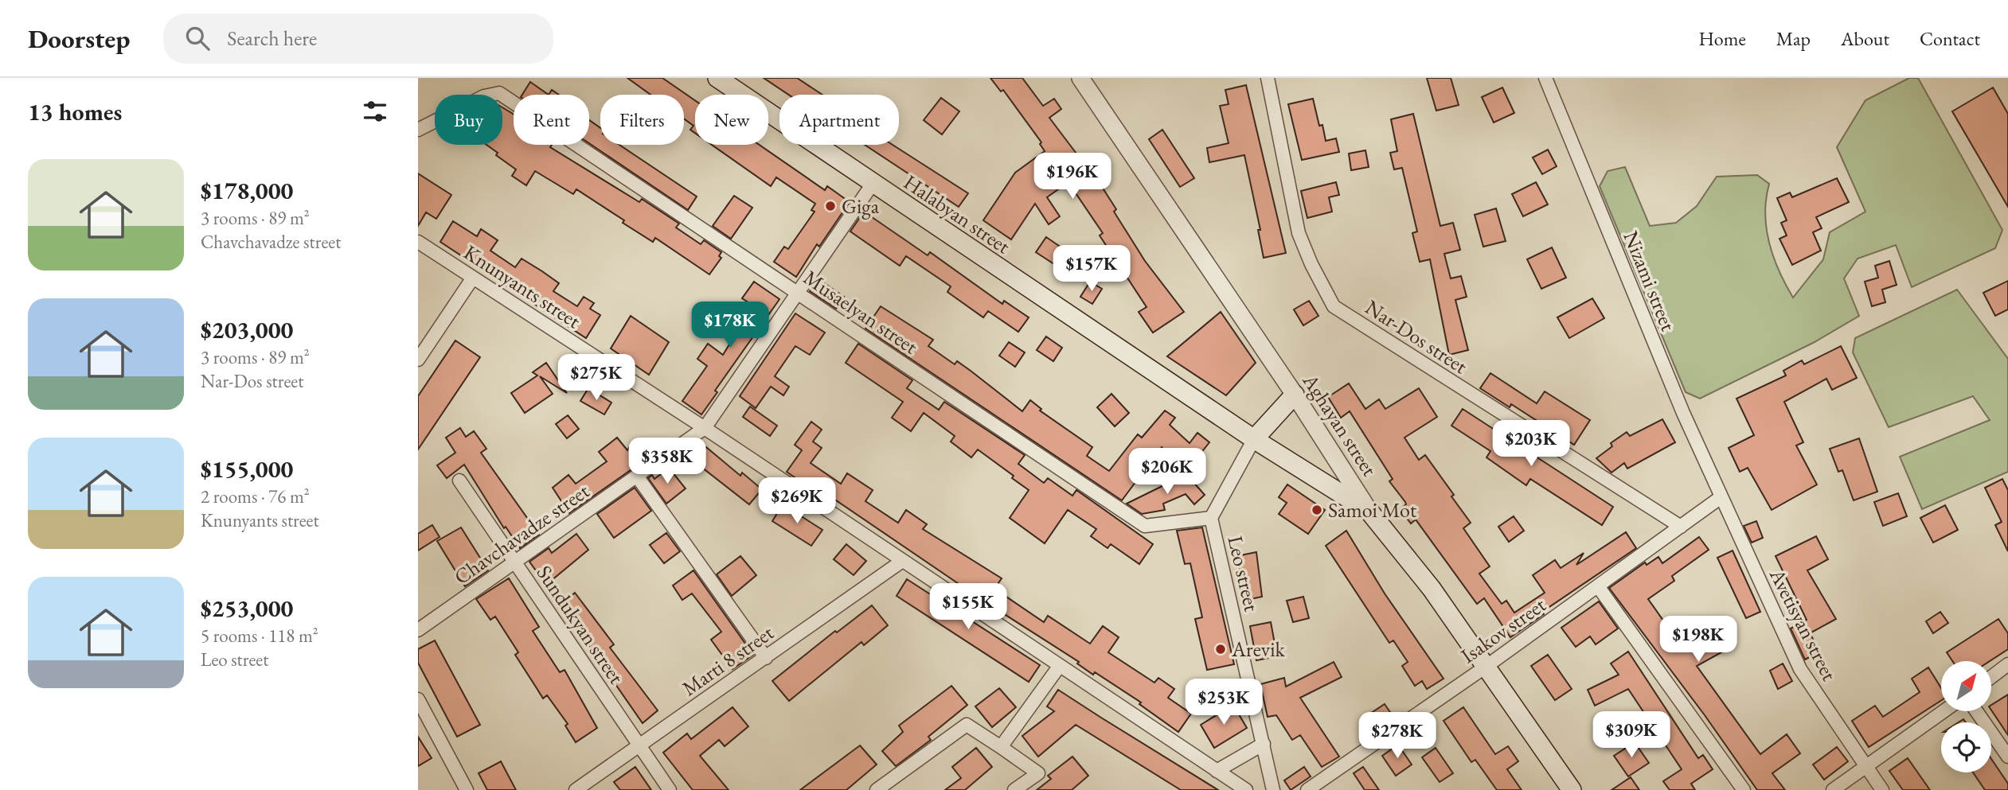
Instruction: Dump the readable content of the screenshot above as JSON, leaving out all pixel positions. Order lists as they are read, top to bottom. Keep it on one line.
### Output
{"streets":{"main road":["Halabyan street","Aghayan street"],"street":["Nizami street","Knunyants street","Musaelyan street","Nar-Dos street","Chavchavadze street","Leo street","Sundukyan street","Avetisyan street","Isakov street","Marti 8 street"]},"crossings":[["Halabyan street","Aghayan street"],["Halabyan street","Chavchavadze street"],["Halabyan street","Leo street"],["Nizami street","Avetisyan street"],["Nizami street","Isakov street"],["Knunyants street","Chavchavadze street"],["Knunyants street","Marti 8 street"],["Musaelyan street","Chavchavadze street"],["Musaelyan street","Leo street"],["Nar-Dos street","Isakov street"],["Aghayan street","Isakov street"],["Chavchavadze street","Sundukyan street"],["Sundukyan street","Marti 8 street"],["Avetisyan street","Isakov street"]],"places":["Giga","Samoi Mot","Arevik"],"north":"top right","page":{"header":"Doorstep","search":"Search here","nav":["Home","Map","About","Contact"],"heading":"13 homes","chip":["Buy","Rent","Filters","New","Apartment"],"list":[{"name":"$178,000","note":"3 rooms · 89 m² · Chavchavadze street"},{"name":"$203,000","note":"3 rooms · 89 m² · Nar-Dos street"},{"name":"$155,000","note":"2 rooms · 76 m² · Knunyants street"},{"name":"$253,000","note":"5 rooms · 118 m² · Leo street"}],"price":["$196K","$157K","$178K","$275K","$203K","$358K","$206K","$269K","$155K","$198K","$253K","$309K","$278K"]}}
